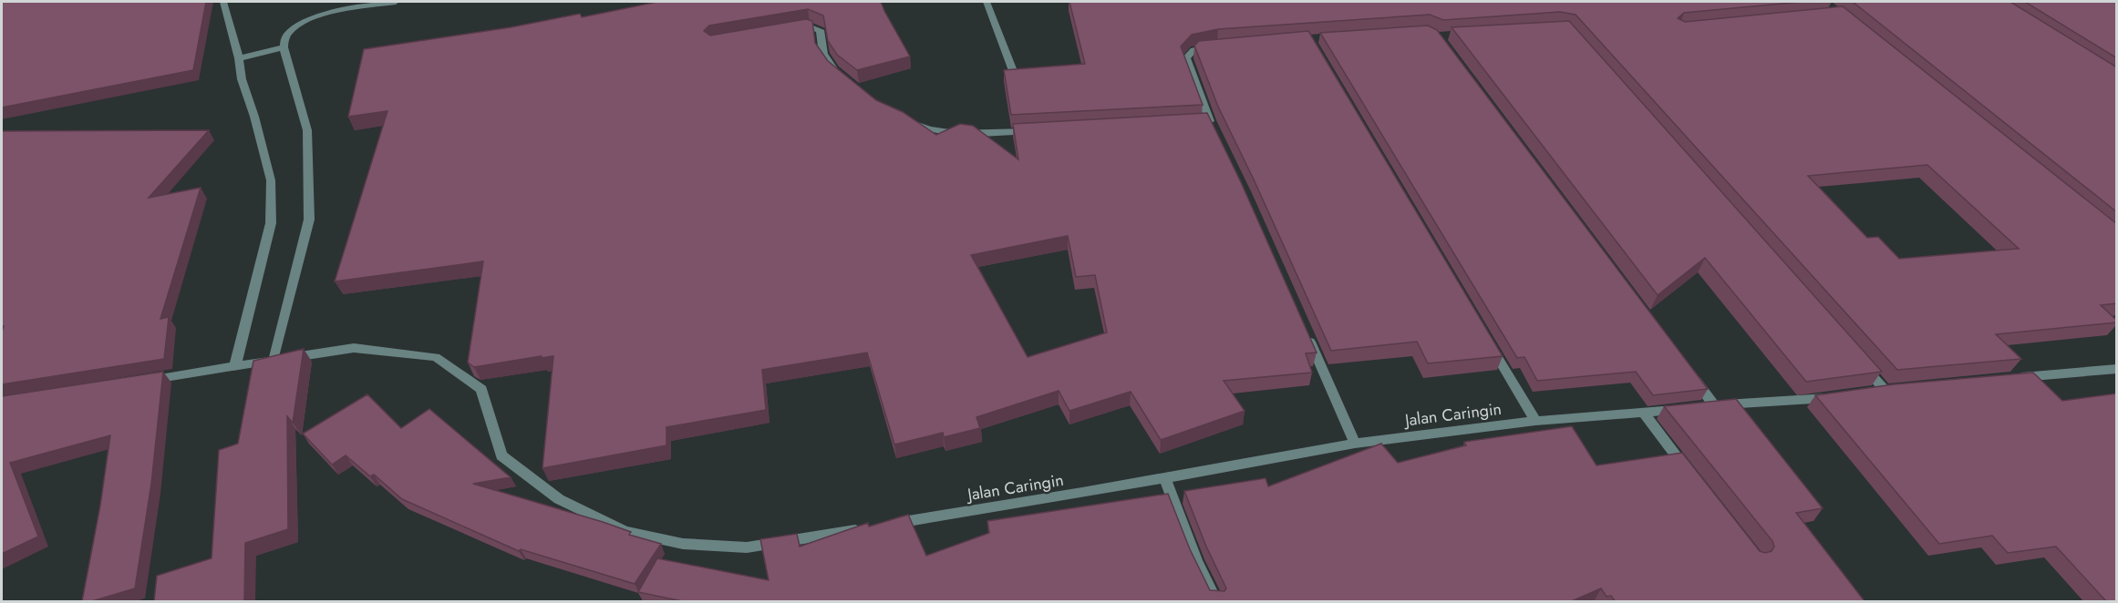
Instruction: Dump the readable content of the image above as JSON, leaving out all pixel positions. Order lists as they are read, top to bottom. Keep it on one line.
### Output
{"streets":{"street":["Jalan Caringin"]}}
